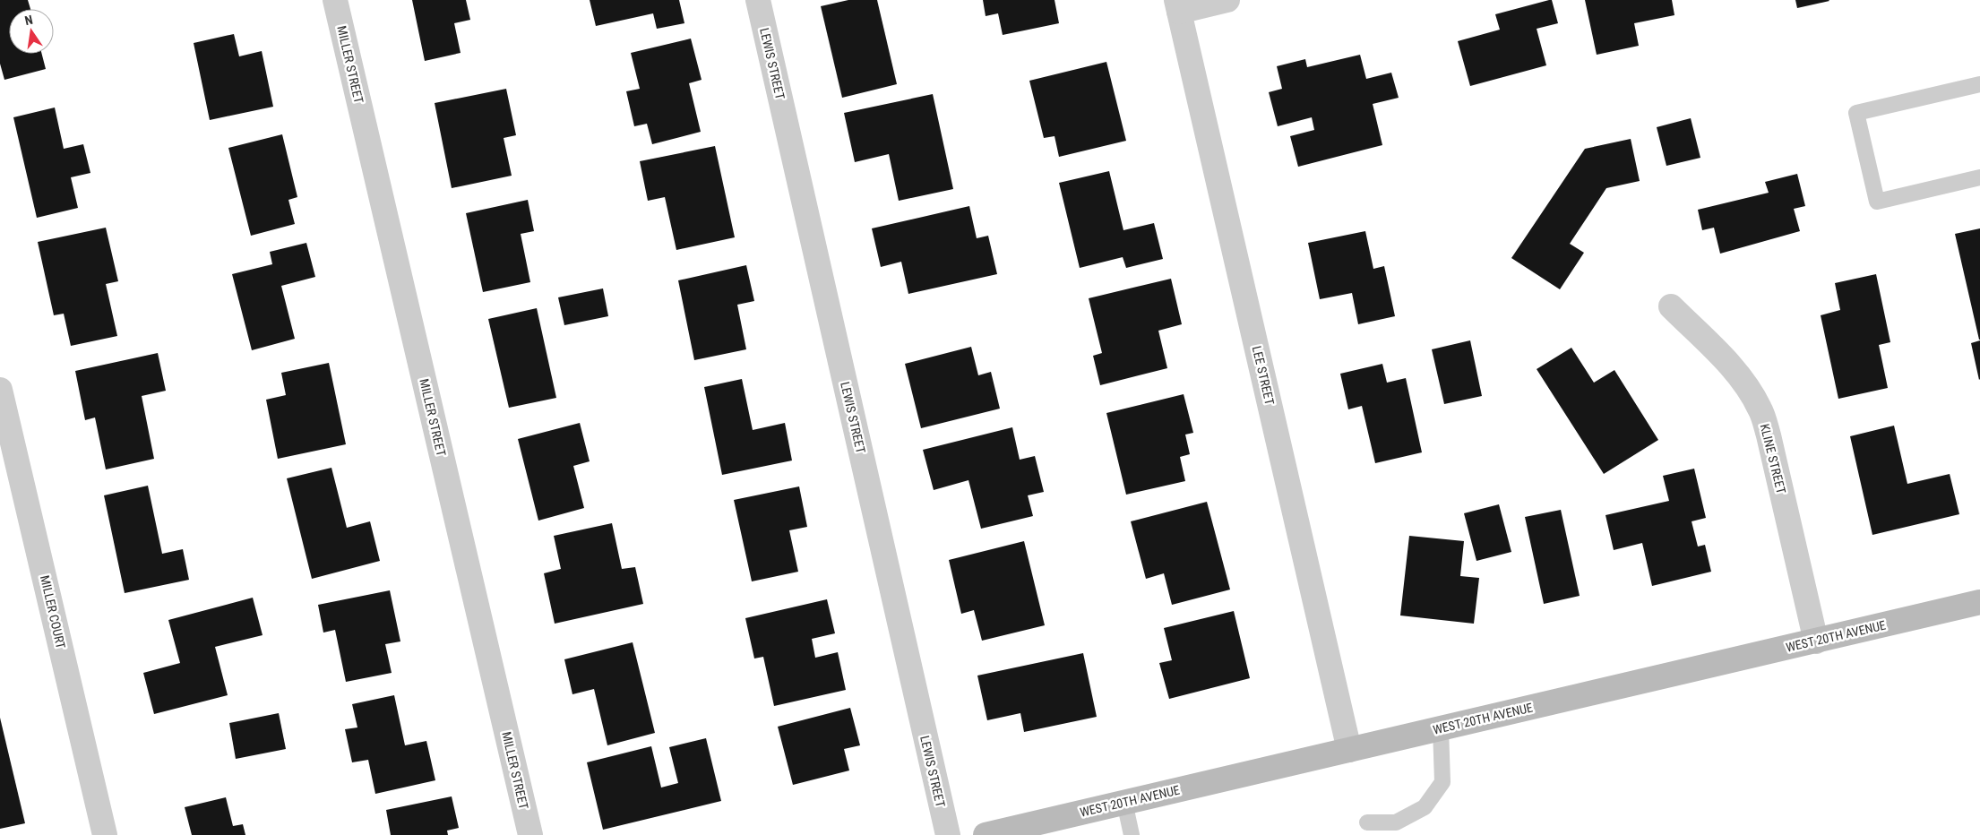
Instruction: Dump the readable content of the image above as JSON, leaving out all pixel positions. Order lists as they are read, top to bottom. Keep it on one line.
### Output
{"streets":{"street":["LEWIS STREET","MILLER STREET","LEE STREET","KLINE STREET","MILLER COURT","WEST 20TH AVENUE"]},"crossings":[["LEE STREET","WEST 20TH AVENUE"],["KLINE STREET","WEST 20TH AVENUE"]],"north":"top"}
